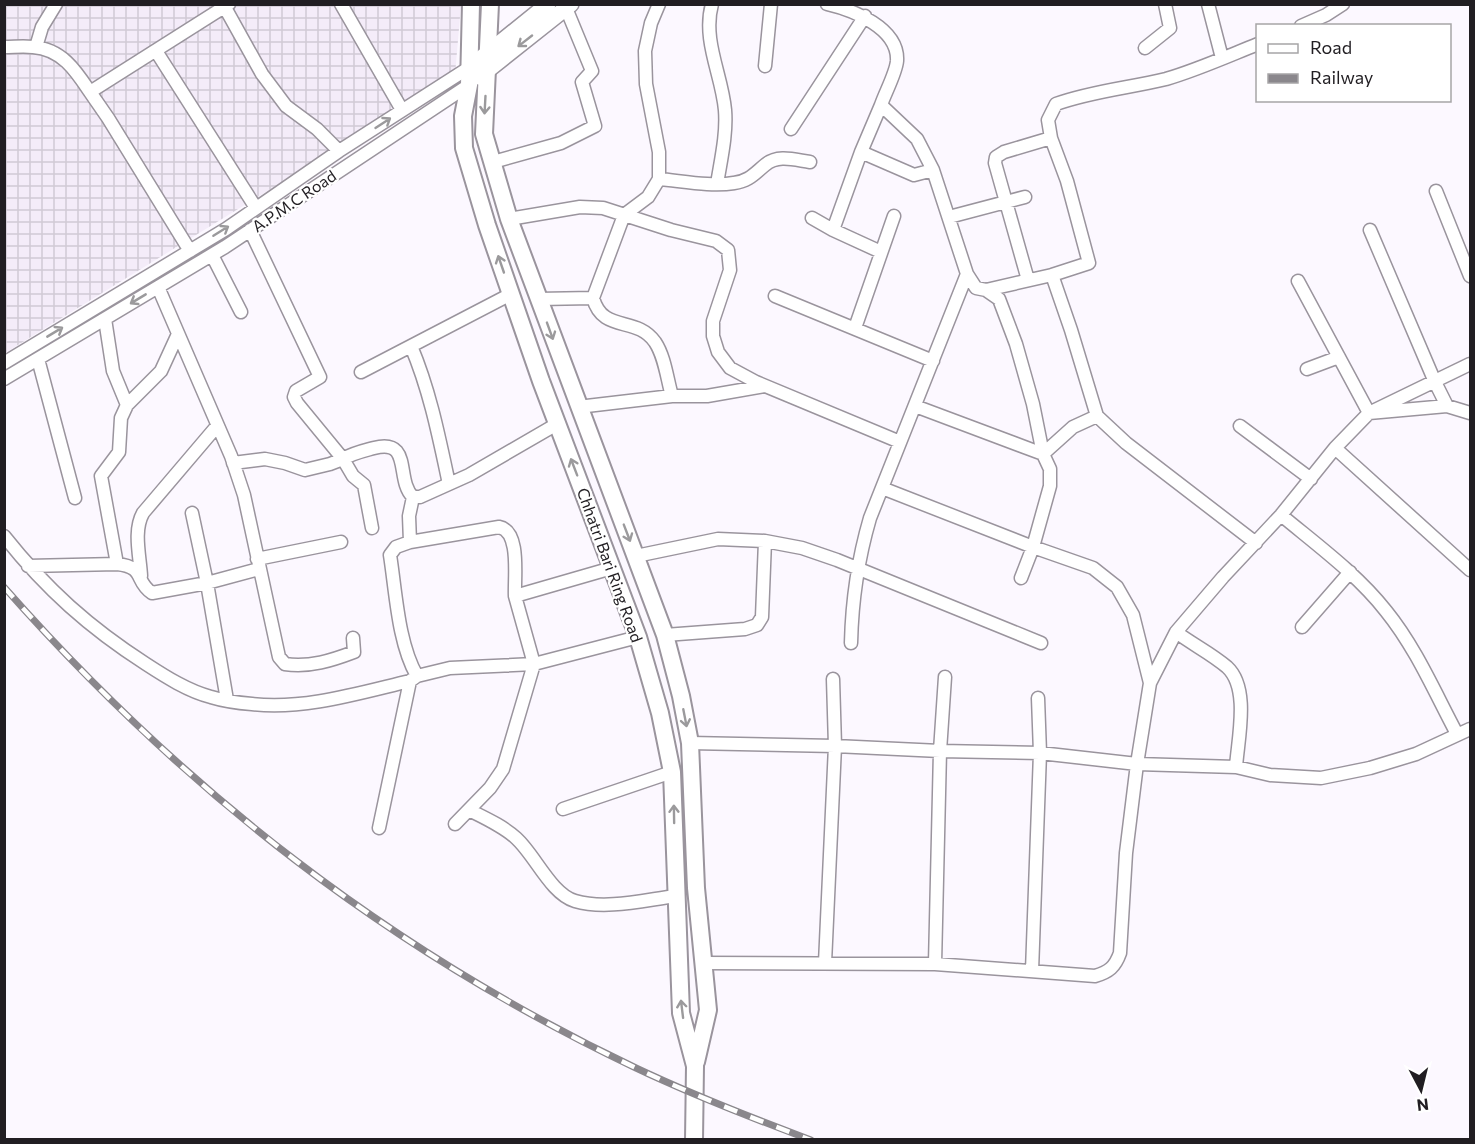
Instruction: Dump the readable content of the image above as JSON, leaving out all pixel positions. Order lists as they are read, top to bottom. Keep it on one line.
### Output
{"streets":{"main road":["Chhatri Bari Ring Road"],"street":["A.P.M.C Road"]},"crossings":[["A.P.M.C Road","Chhatri Bari Ring Road"]],"legend":["Road","Railway"],"north":"bottom"}
